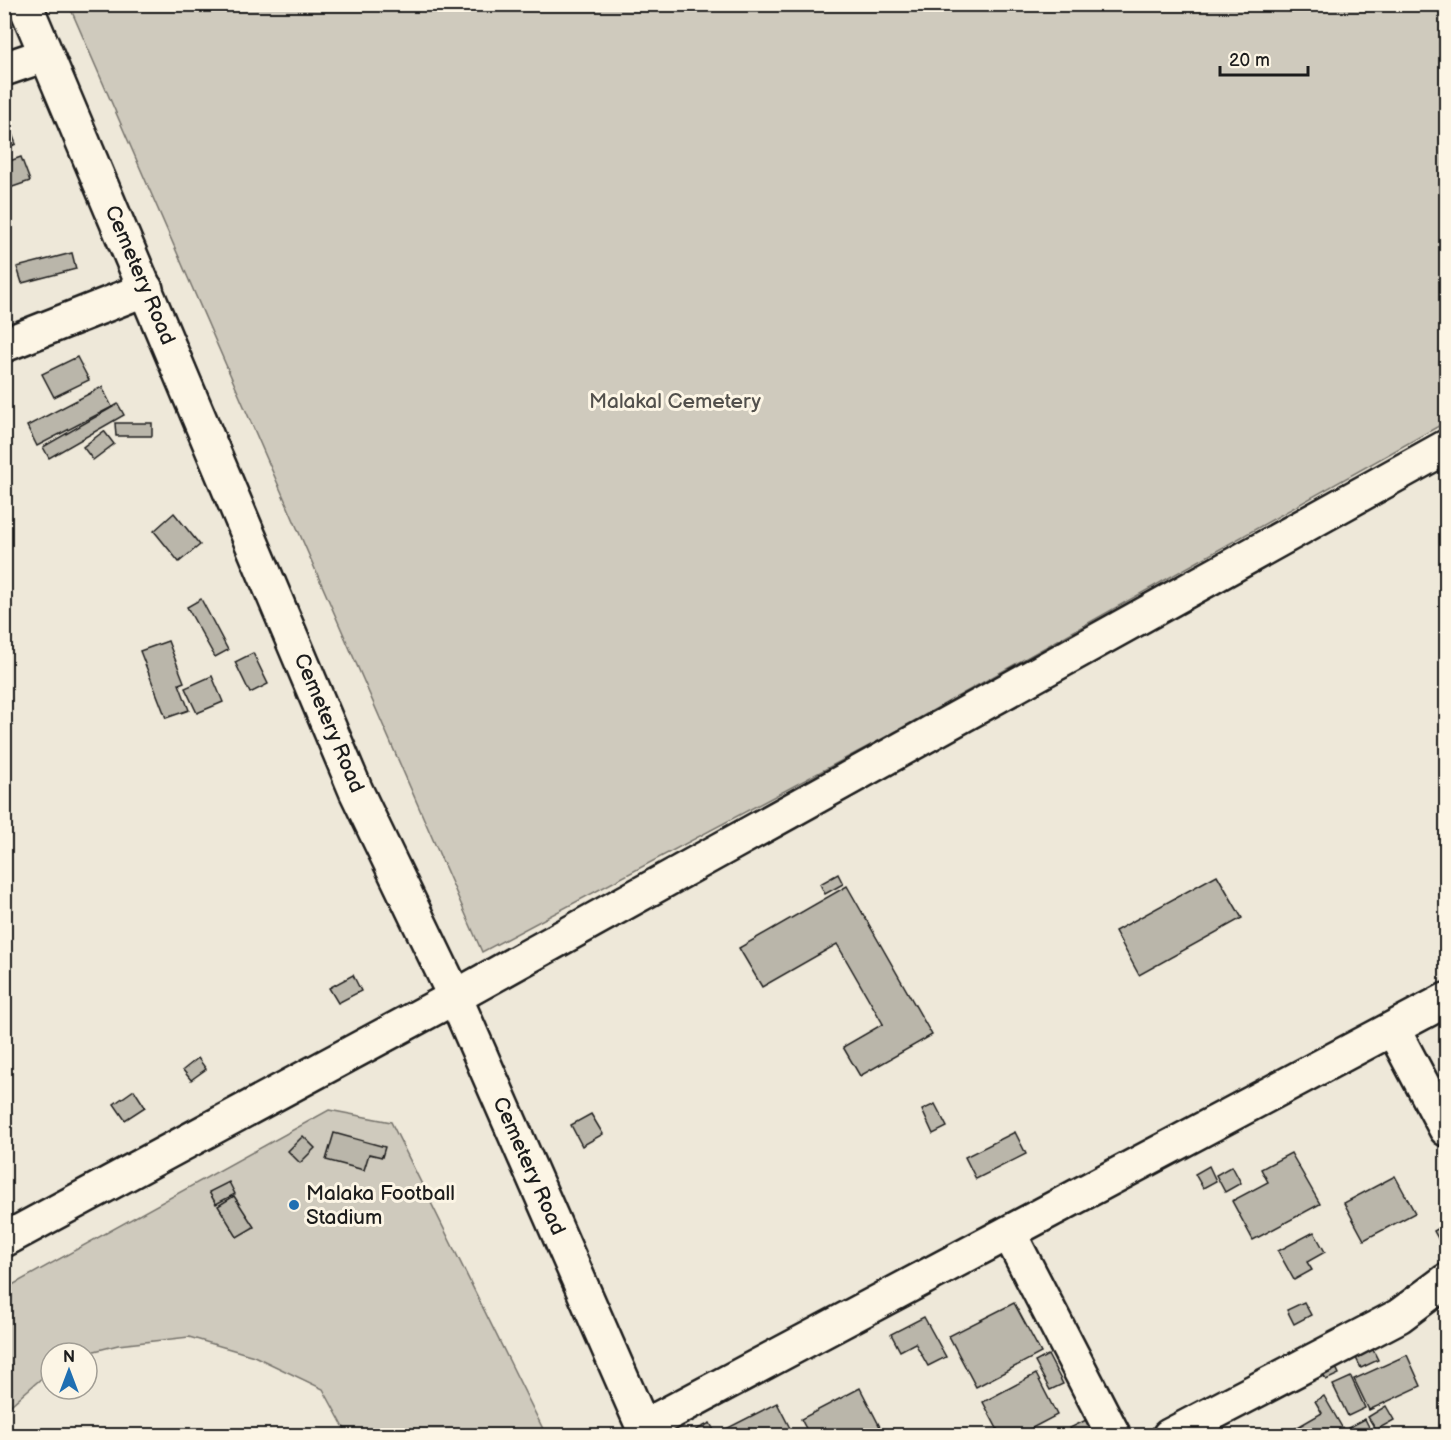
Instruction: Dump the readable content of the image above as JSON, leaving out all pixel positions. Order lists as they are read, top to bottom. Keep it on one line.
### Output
{"streets":{"street":["Cemetery Road"]},"parks":["Malakal Cemetery"],"places":["Malaka Football Stadium"],"scale_bar":"20 m","north":"top"}
